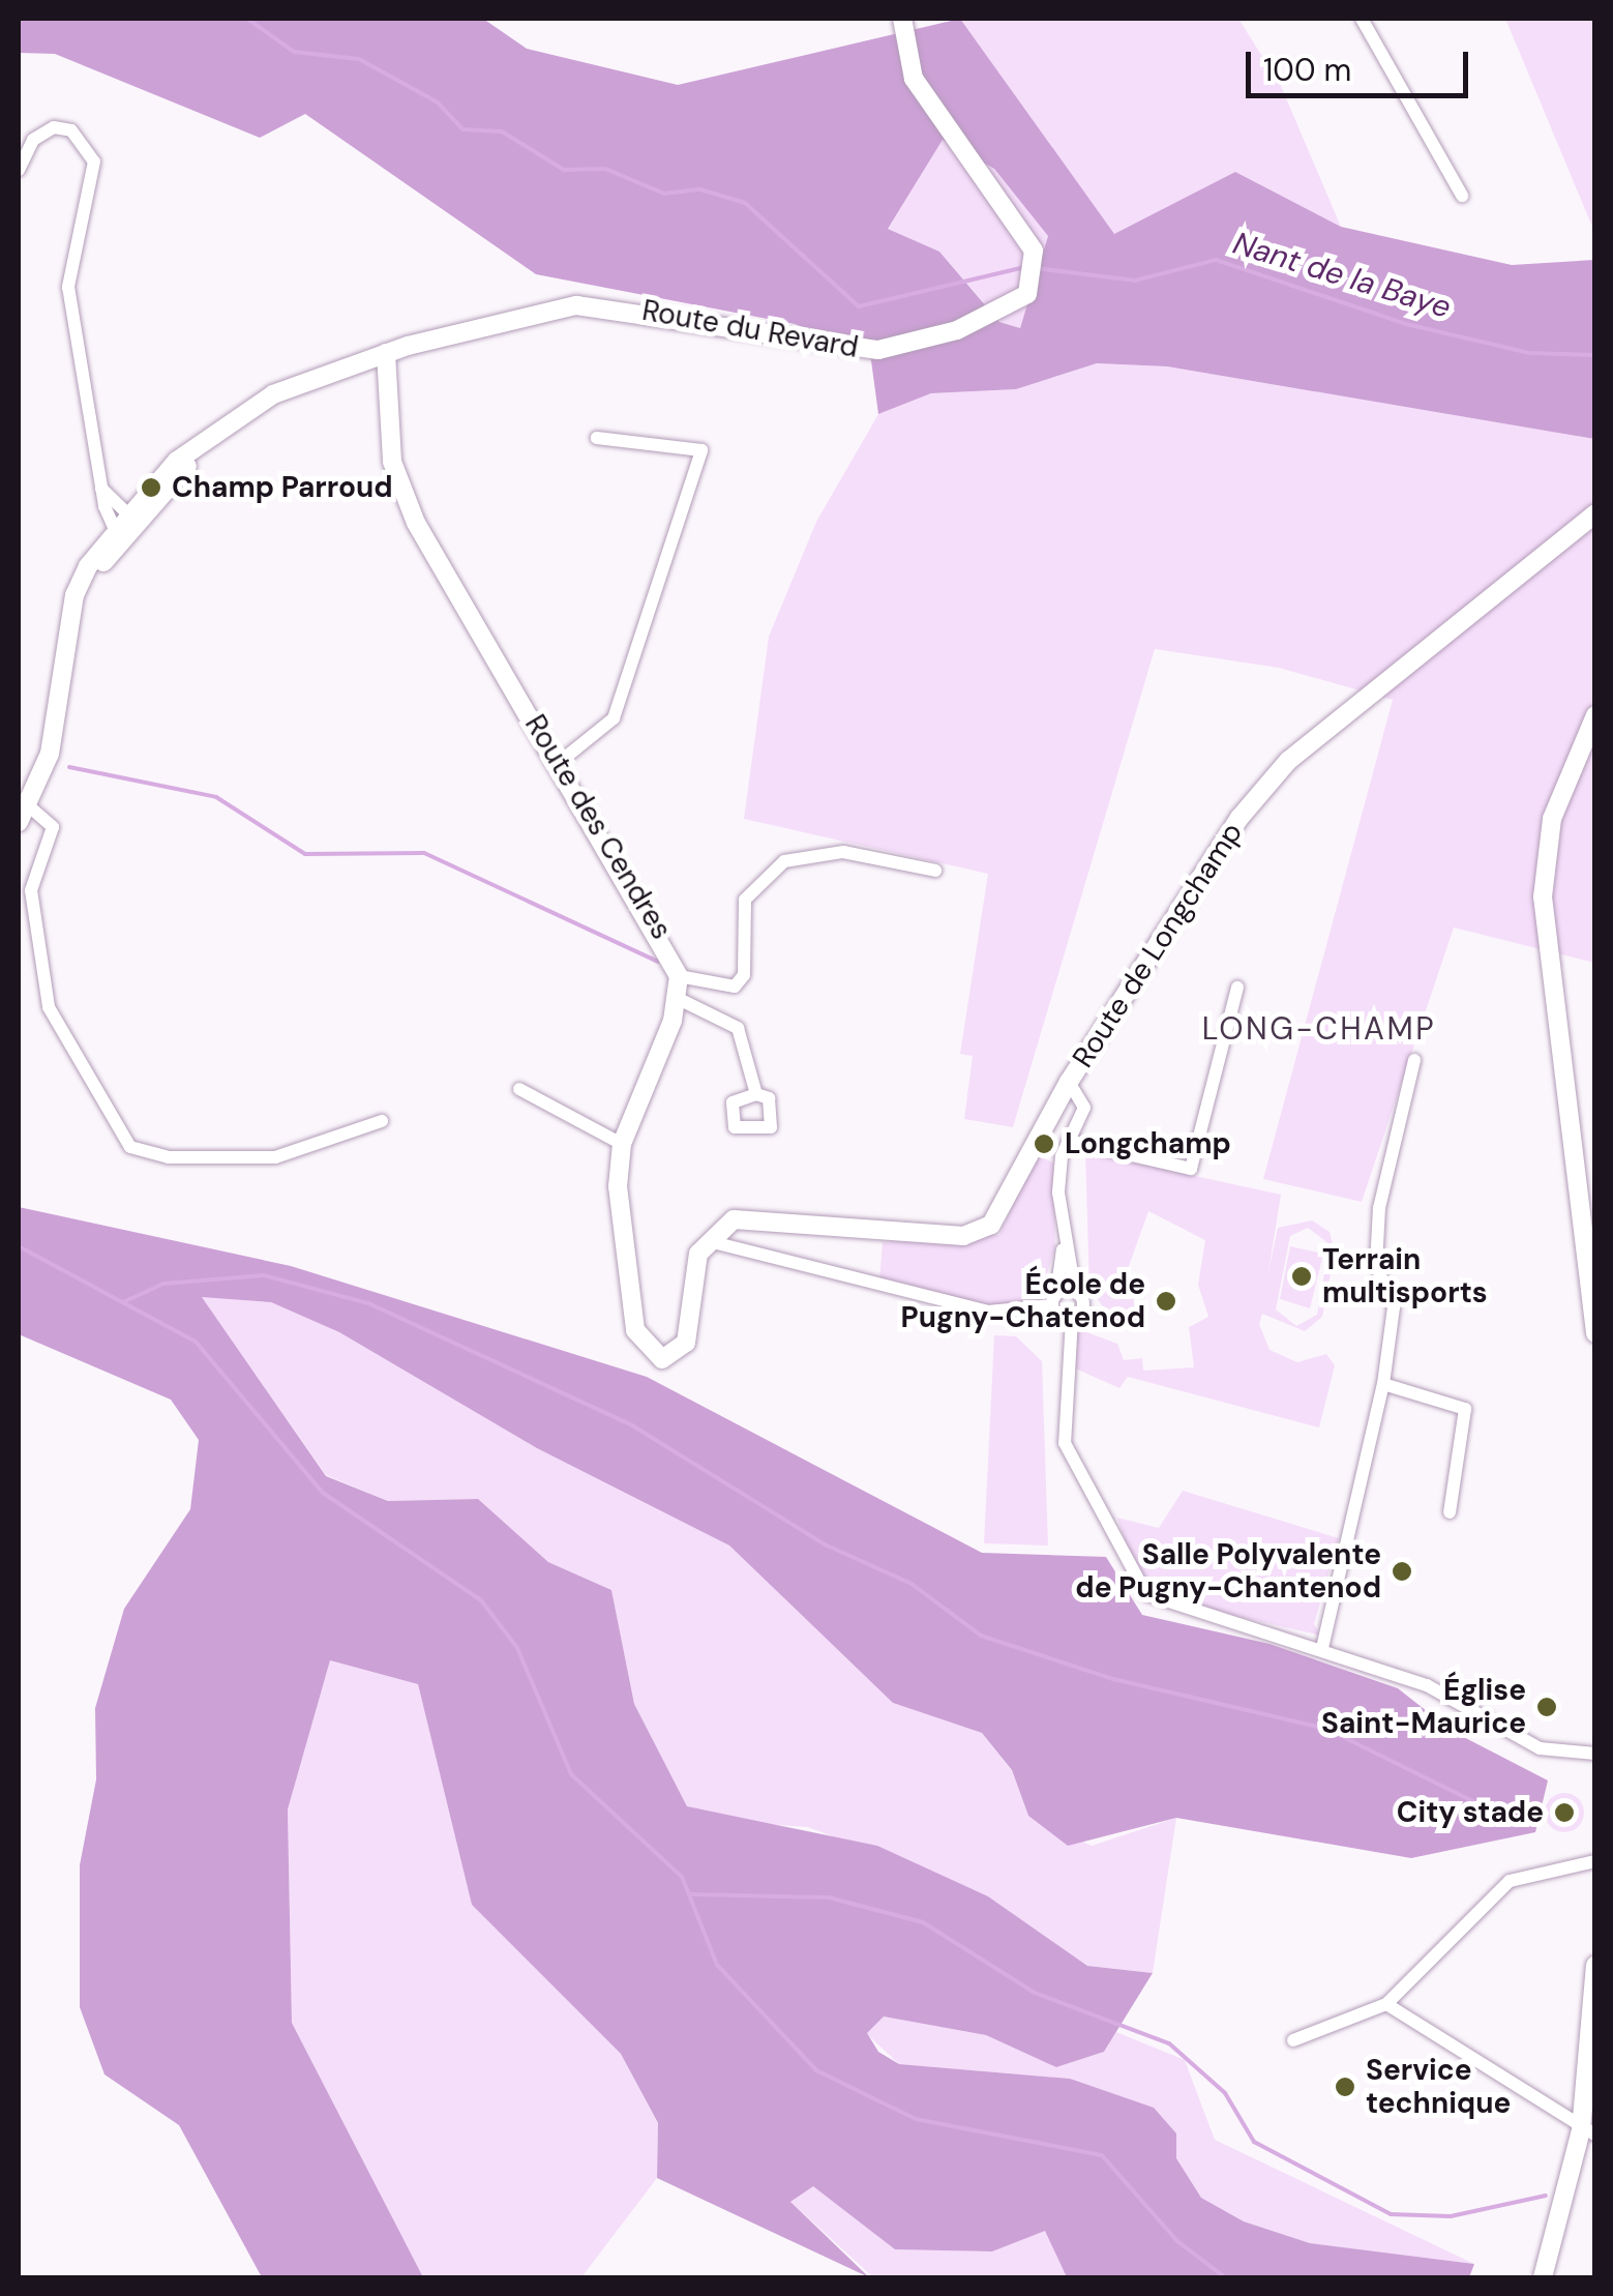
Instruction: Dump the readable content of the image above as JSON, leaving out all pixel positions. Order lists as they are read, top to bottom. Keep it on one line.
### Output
{"streets":{"street":["Route du Revard","Route des Cendres","Route de Longchamp"]},"crossings":[["Route du Revard","Route des Cendres"],["Route des Cendres","Route de Longchamp"]],"districts":["LONG-CHAMP"],"water":["Nant de la Baye"],"places":["Champ Parroud","Longchamp","Terrain multisports","École de Pugny-Chatenod","Salle Polyvalente de Pugny-Chantenod","Église Saint-Maurice","City stade","Service technique"],"scale_bar":"100 m"}
